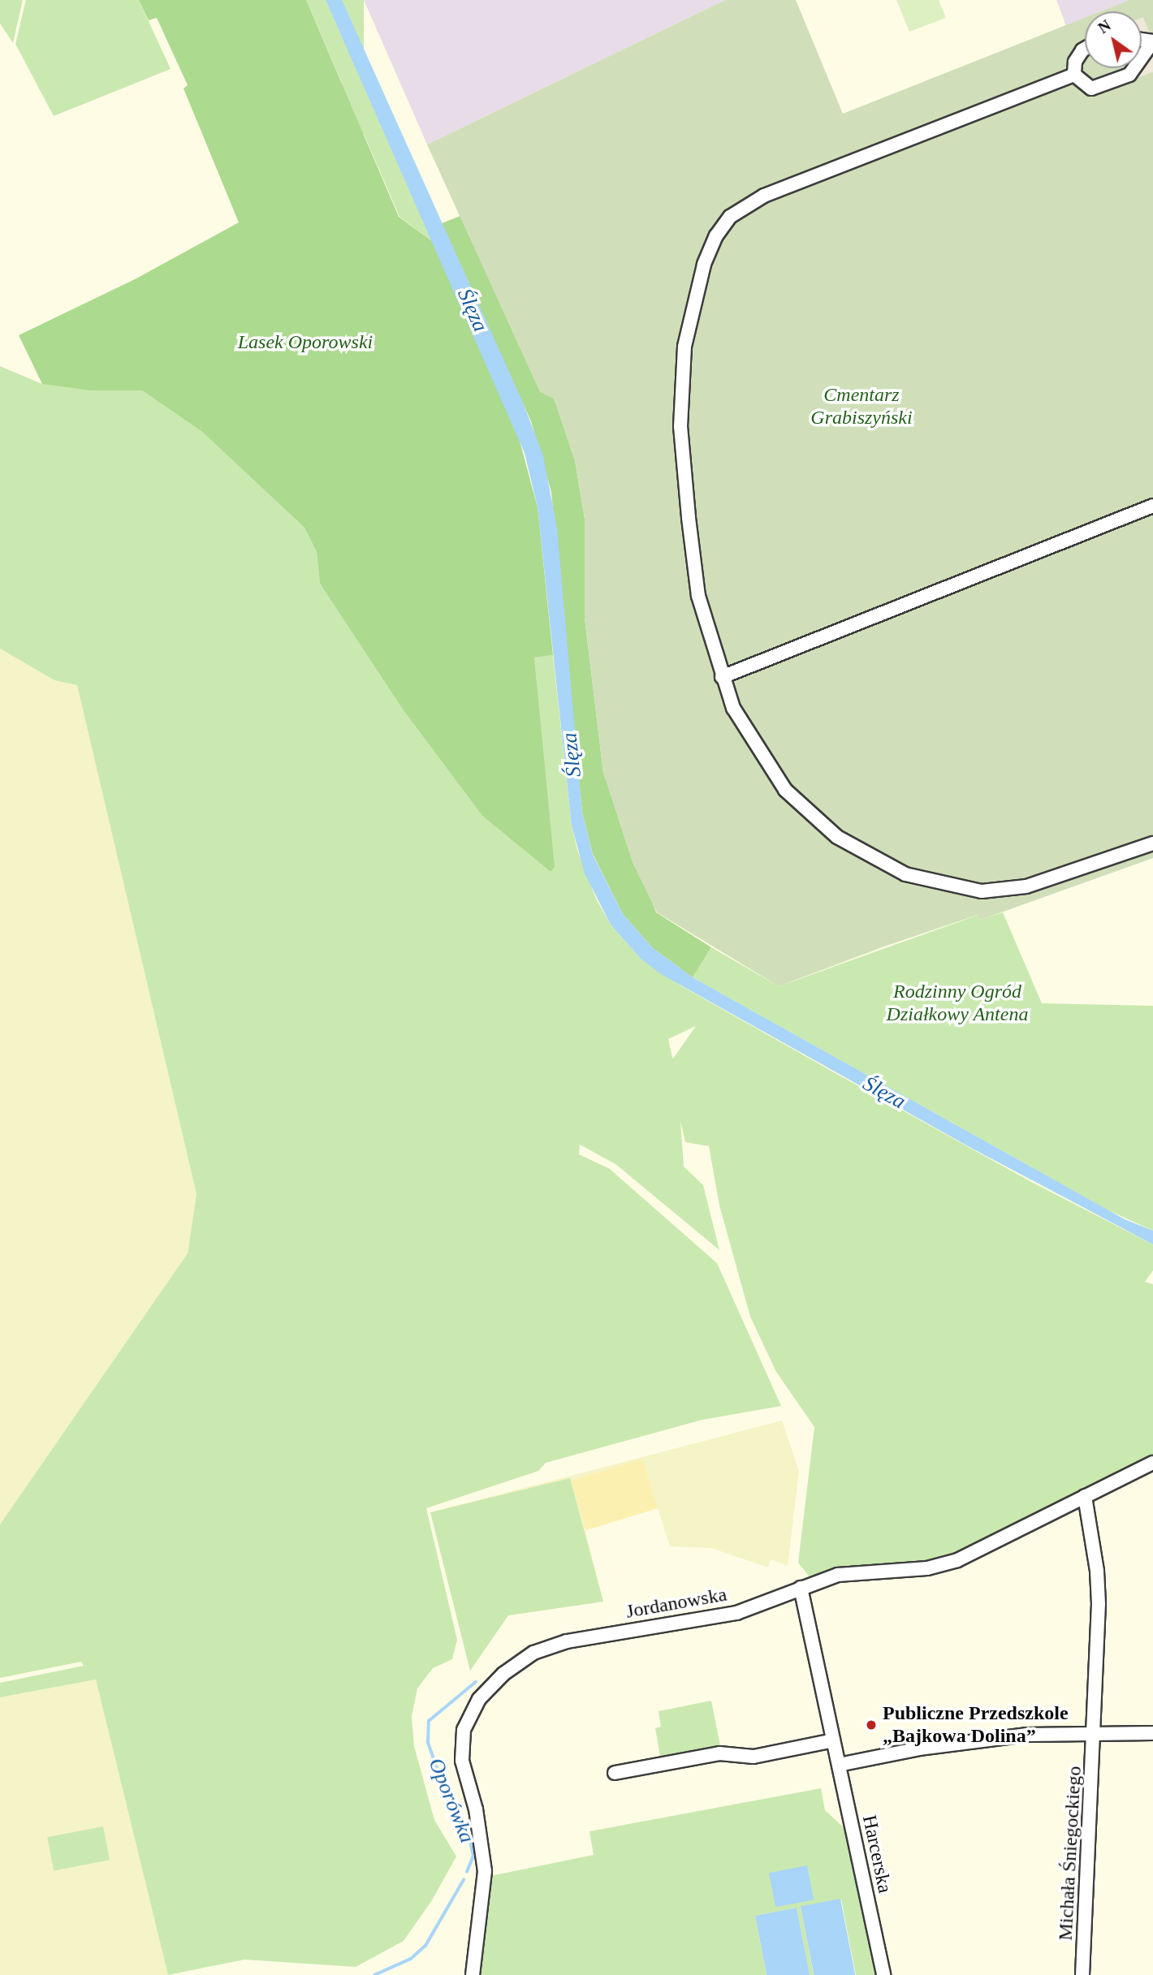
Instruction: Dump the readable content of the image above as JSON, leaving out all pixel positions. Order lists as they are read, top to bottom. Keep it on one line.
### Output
{"streets":{"street":["Jordanowska","Michała Śniegockiego","Harcerska"]},"crossings":[["Jordanowska","Michała Śniegockiego"],["Jordanowska","Harcerska"]],"water":["Ślęza","Oporówka"],"parks":["Lasek Oporowski","Cmentarz Grabiszyński","Rodzinny Ogród Działkowy Antena"],"places":["Publiczne Przedszkole „Bajkowa Dolina”"],"north":"top left"}
